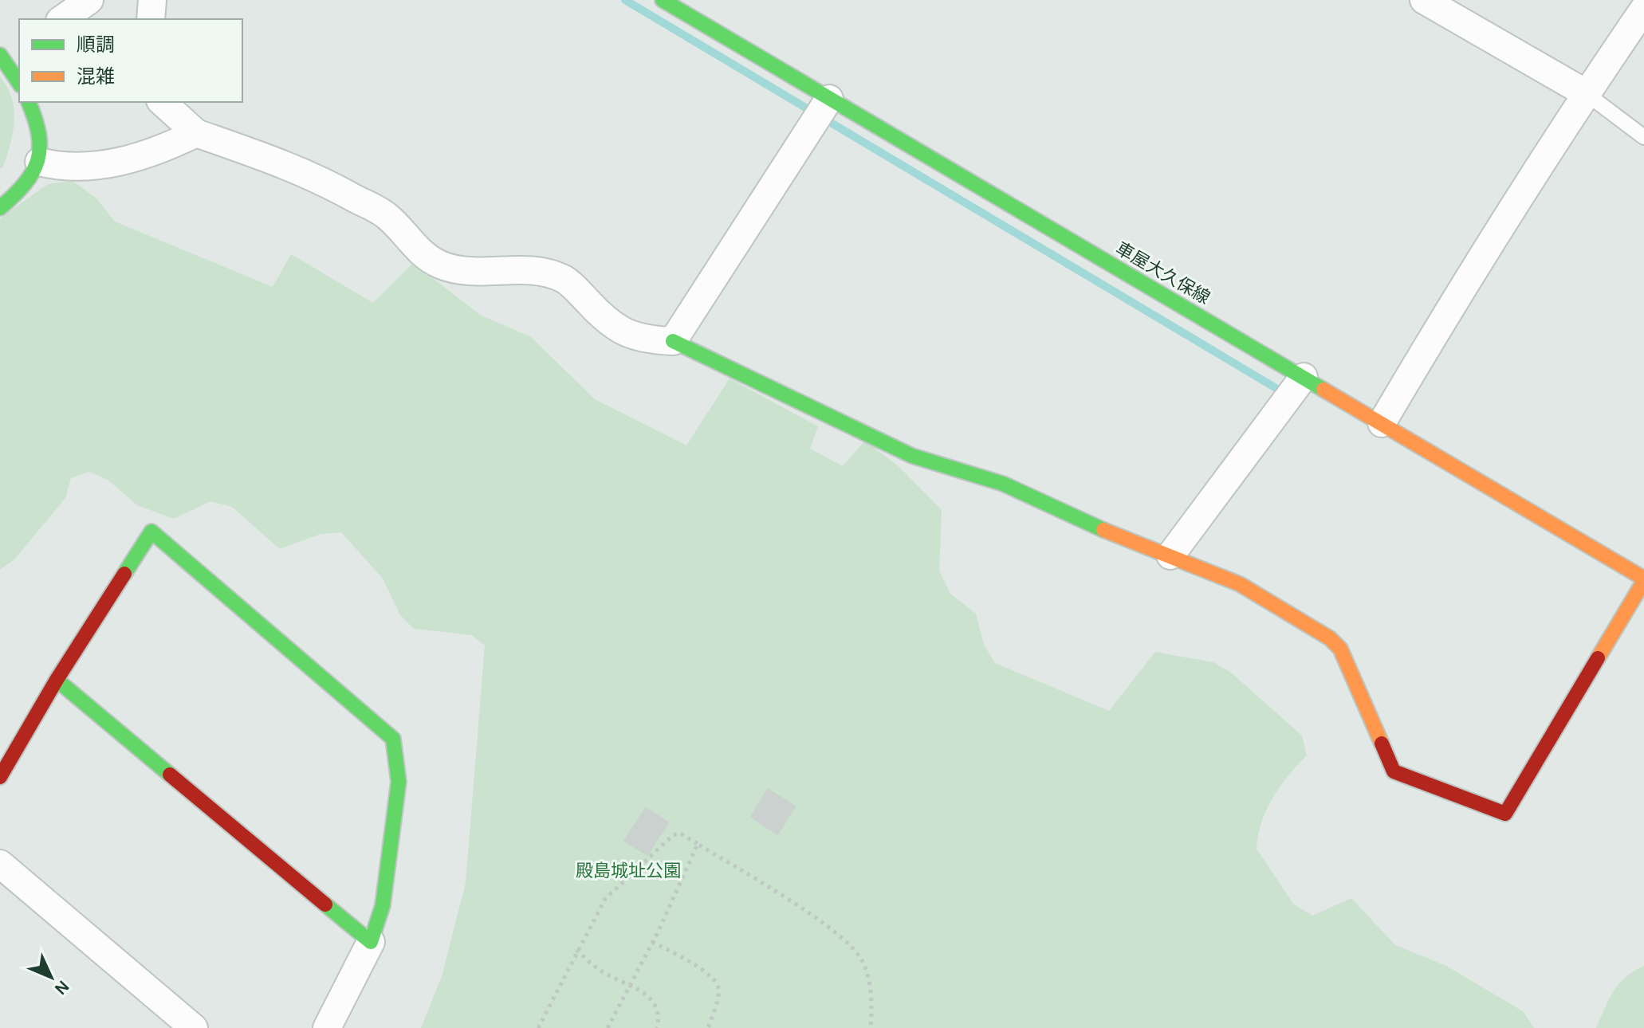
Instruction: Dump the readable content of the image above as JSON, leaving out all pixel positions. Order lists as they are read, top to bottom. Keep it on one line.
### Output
{"streets":{"street":["車屋大久保線"]},"parks":["殿島城址公園"],"legend":["順調","混雑"],"north":"bottom right"}
